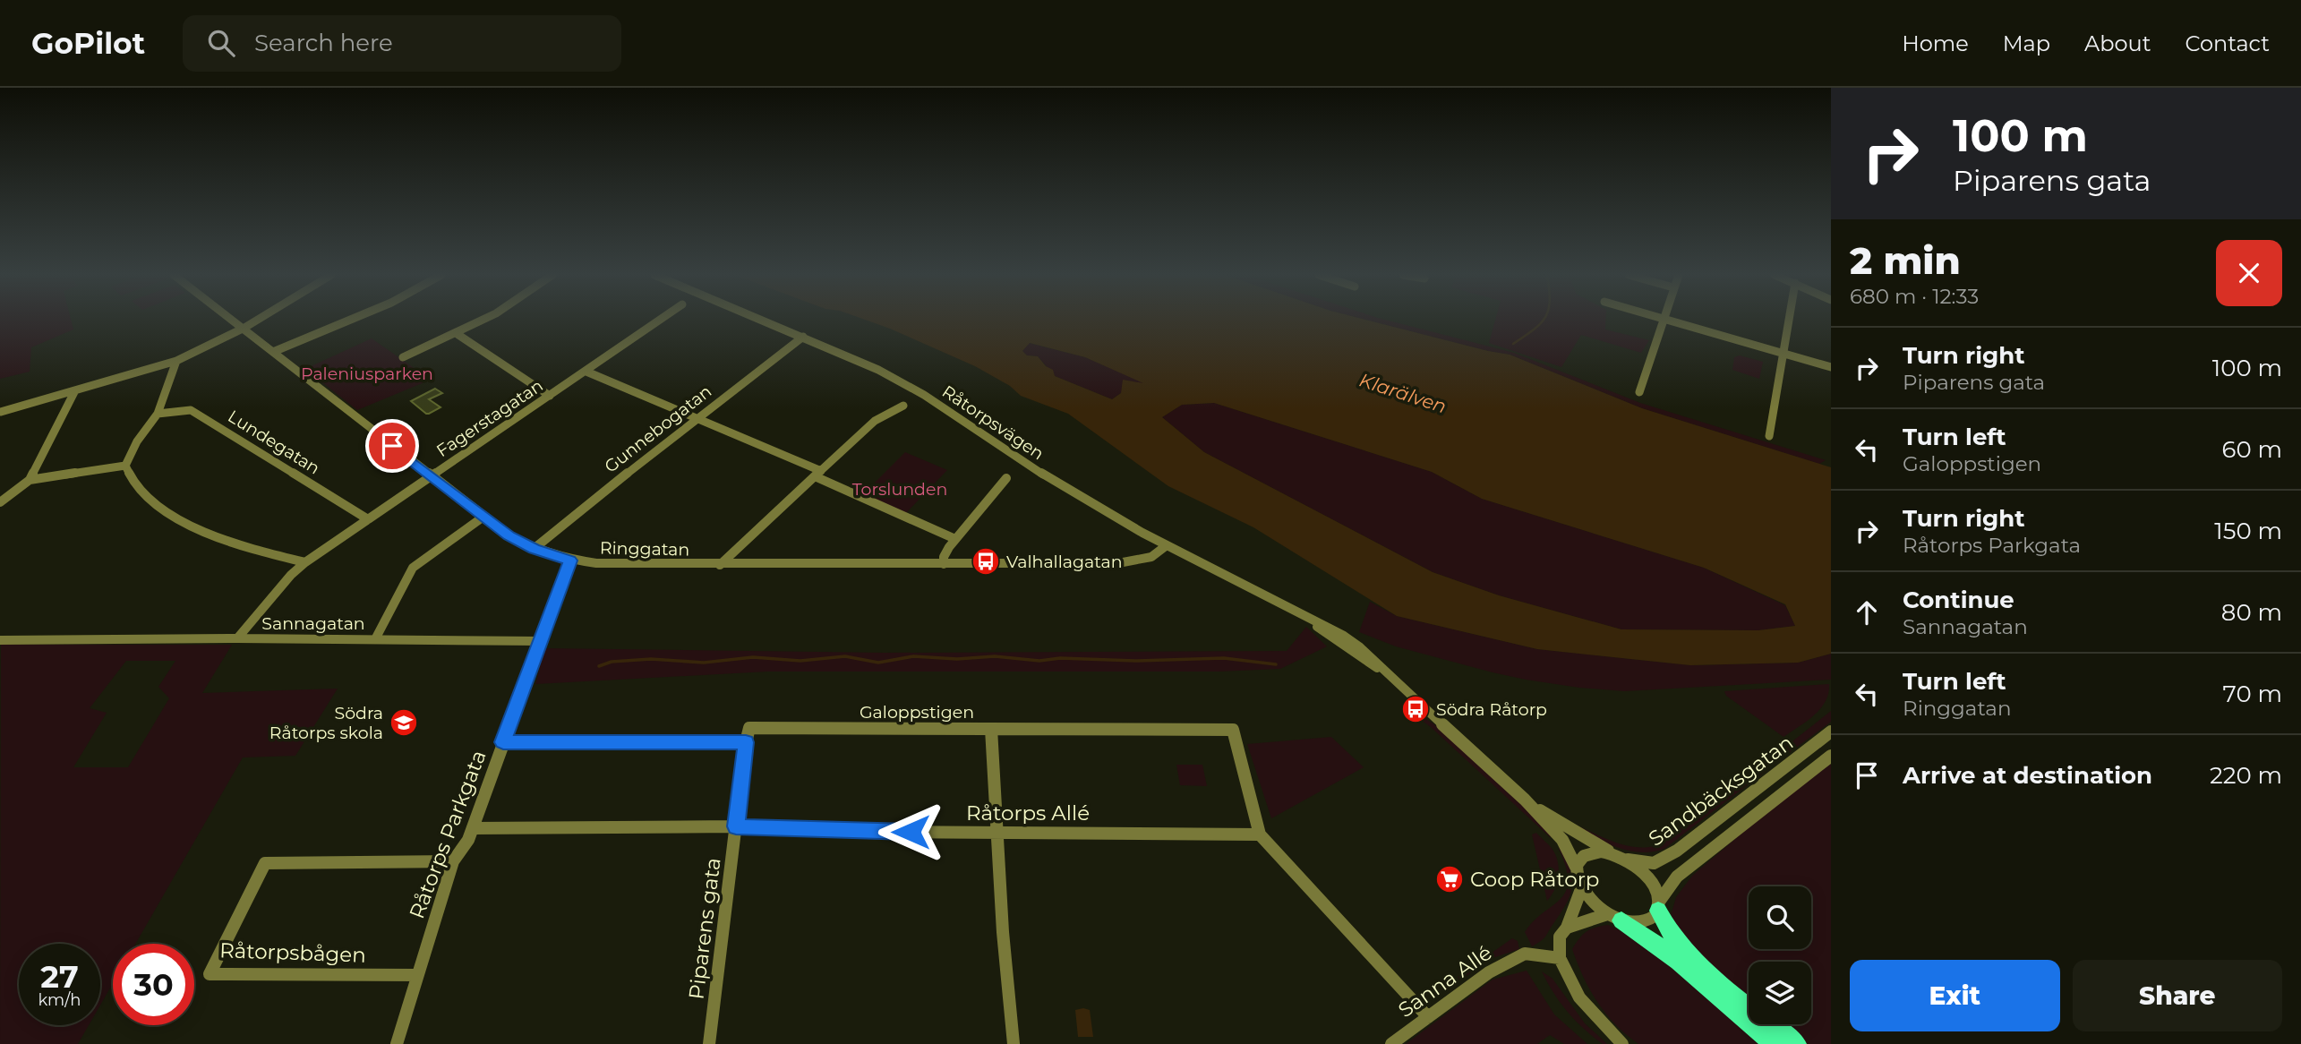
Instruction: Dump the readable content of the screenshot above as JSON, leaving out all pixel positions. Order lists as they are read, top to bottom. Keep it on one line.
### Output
{"streets":{"street":["Fagerstagatan","Råtorpsvägen","Gunnebogatan","Lundegatan","Ringgatan","Sannagatan","Galoppstigen","Sandbäcksgatan","Råtorps Allé","Råtorps Parkgata","Piparens gata","Råtorpsbågen","Sanna Allé"]},"crossings":[["Fagerstagatan","Lundegatan"],["Fagerstagatan","Ringgatan"],["Fagerstagatan","Sannagatan"],["Råtorpsvägen","Gunnebogatan"],["Råtorpsvägen","Ringgatan"],["Gunnebogatan","Ringgatan"],["Sannagatan","Råtorps Parkgata"],["Galoppstigen","Råtorps Allé"],["Galoppstigen","Piparens gata"],["Råtorps Allé","Råtorps Parkgata"],["Råtorps Allé","Piparens gata"],["Råtorps Parkgata","Råtorpsbågen"]],"water":["Klarälven"],"parks":["Paleniusparken","Torslunden"],"places":{"bus stop":["Valhallagatan","Södra Råtorp"],"school or university":["Södra Råtorps skola"],"supermarket":["Coop Råtorp"]},"page":{"header":"GoPilot","search":"Search here","nav":["Home","Map","About","Contact"],"turn":["100 m","Piparens gata"],"heading":["2 min","680 m · 12:33"],"list":[{"name":"Turn right","note":"Piparens gata","value":"100 m"},{"name":"Turn left","note":"Galoppstigen","value":"60 m"},{"name":"Turn right","note":"Råtorps Parkgata","value":"150 m"},{"name":"Continue","note":"Sannagatan","value":"80 m"},{"name":"Turn left","note":"Ringgatan","value":"70 m"},{"name":"Arrive at destination","value":"220 m"}],"speed":"27 km/h","limit":"30","buttons":["Exit","Share"]}}
